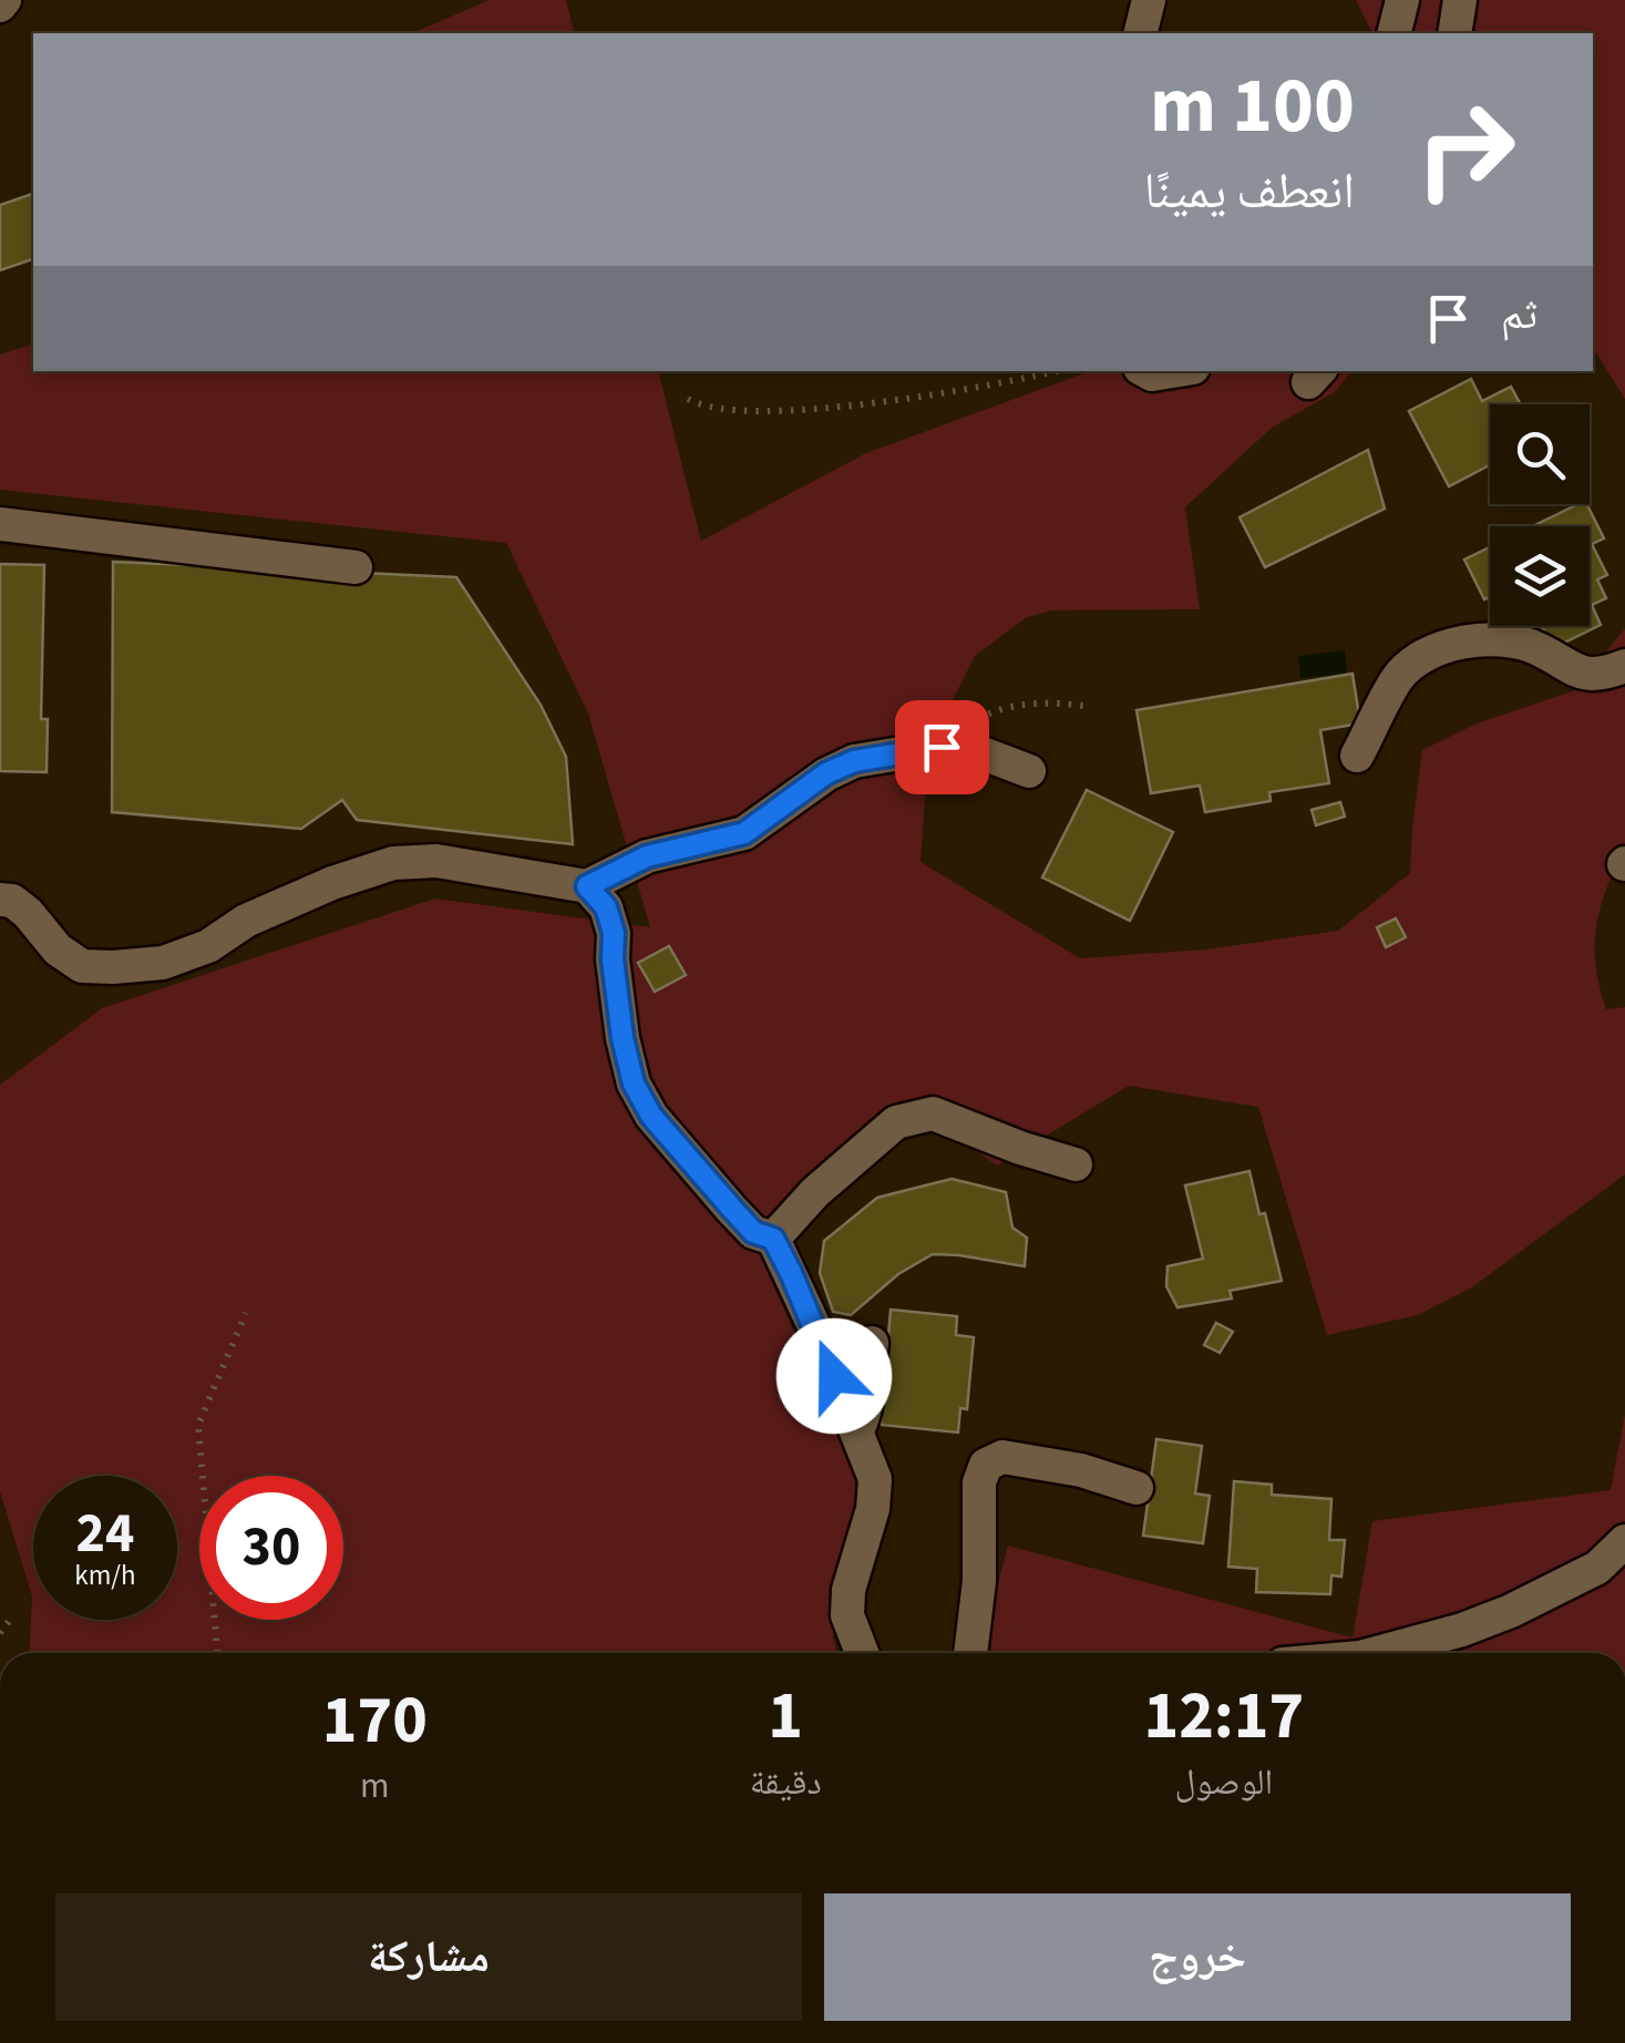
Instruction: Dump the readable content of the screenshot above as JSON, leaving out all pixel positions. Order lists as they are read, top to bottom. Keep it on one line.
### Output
{"page":{"turn":["100 m","انعطف يمينًا"],"then":"ثم","speed":"24 km/h","limit":"30","eta":["12:17","الوصول","1","دقيقة","170","m"],"buttons":["خروج","مشاركة"]}}
